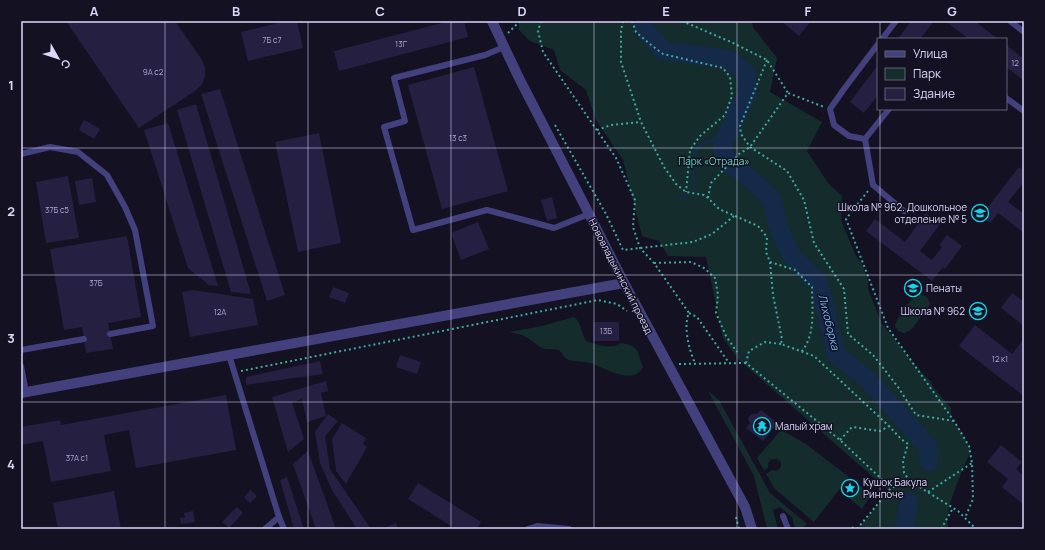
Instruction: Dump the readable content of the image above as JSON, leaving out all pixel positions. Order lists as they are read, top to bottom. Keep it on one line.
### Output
{"streets":{"street":["Нововладыкинский проезд"]},"water":["Лихоборка"],"parks":["Парк «Отрада»"],"places":{"school or university":["Школа № 962. Дошкольное отделение № 5","Пенаты","Школа № 962"],"temple":["Малый храм"],"place":["Кушок Бакула Ринпоче"]},"house_numbers":["7Б с7","13Г","12","9А с2","13 с3","37Б с5","37Б","12А","13Б","12 к1","37А с1"],"legend":["Улица","Парк","Здание"],"north":"bottom right","grid":{"columns":["A","B","C","D","E","F","G"],"rows":["1","2","3","4"]}}
